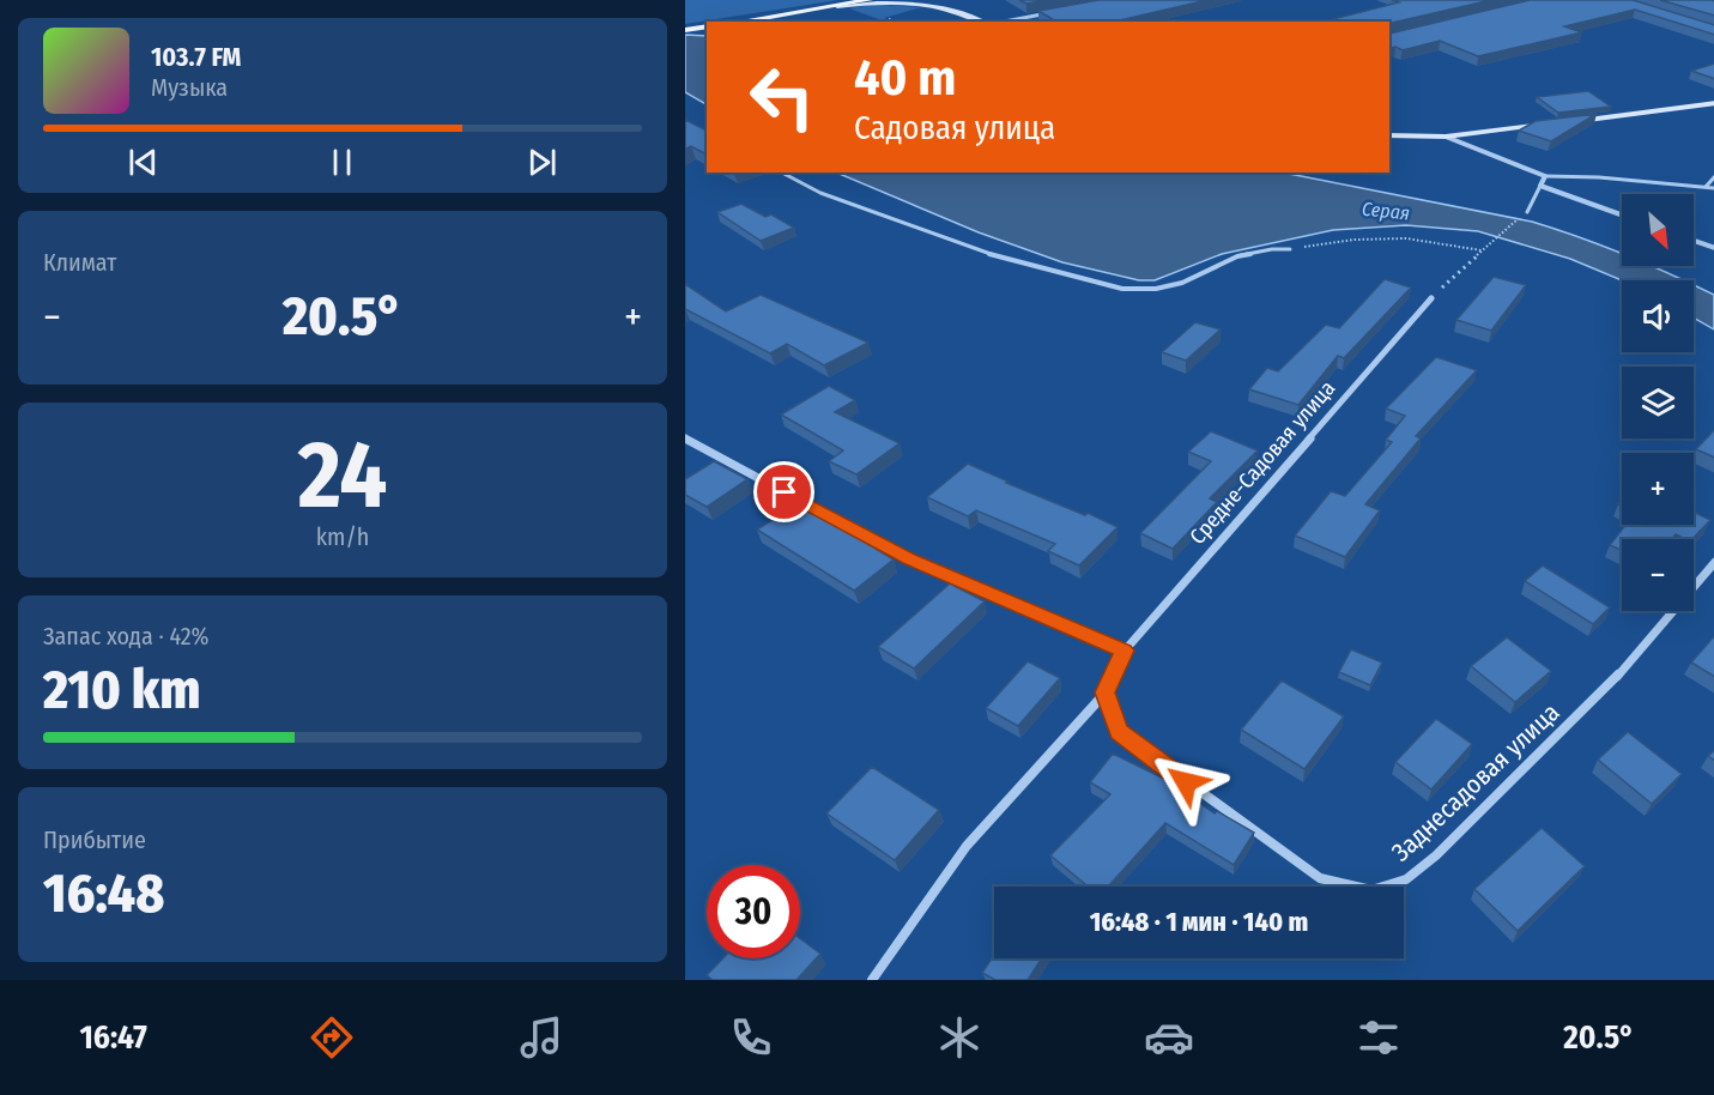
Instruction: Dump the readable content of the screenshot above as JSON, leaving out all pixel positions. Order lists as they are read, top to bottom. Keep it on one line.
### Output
{"streets":{"street":["Средне-Садовая улица","Заднесадовая улица"]},"water":["Серая"],"north":"bottom right","page":{"turn":["40 m","Садовая улица"],"song":["103.7 FM","Музыка"],"map_buttons":["+","−"],"tile":["Климат",["24","km/h"],["Запас хода · 42%","210 km"],["Прибытие","16:48"]],"heat":["−","20.5°","+"],"limit":"30","trip":"16:48 · 1 мин · 140 m","tabs":["16:47","20.5°"]}}
